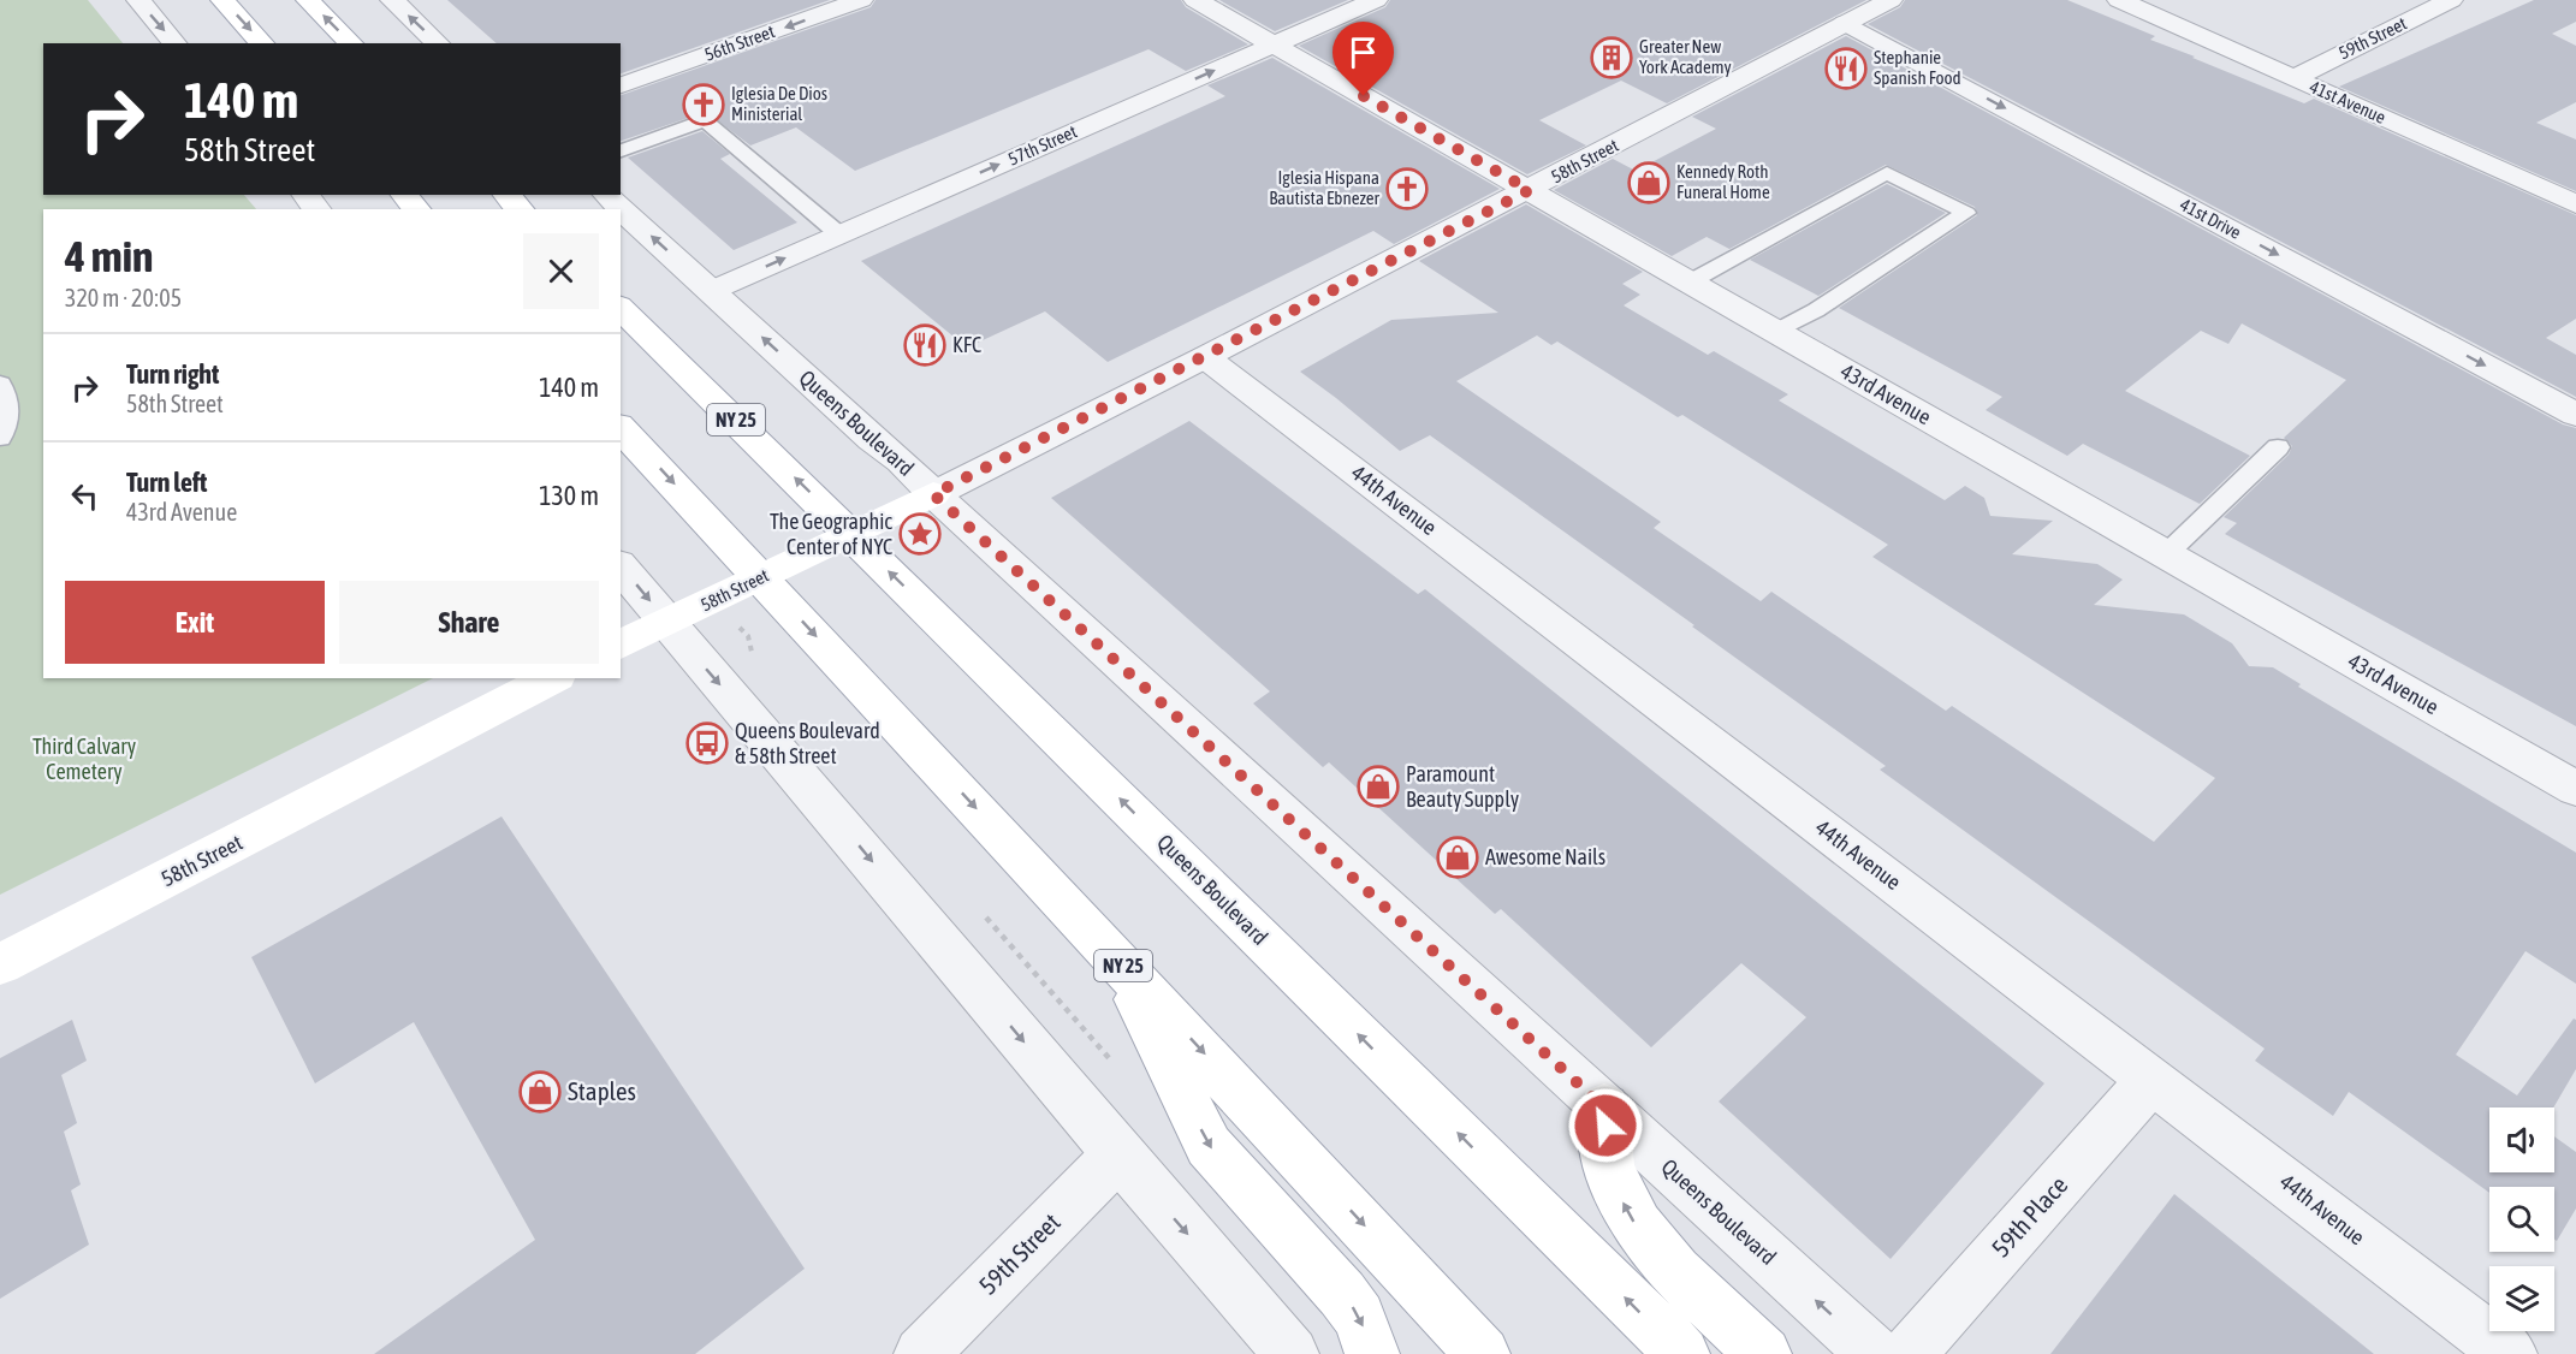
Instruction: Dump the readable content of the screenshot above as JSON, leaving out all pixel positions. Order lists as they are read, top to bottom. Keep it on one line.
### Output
{"streets":{"main road":["58th Street","NY 25","Queens Boulevard"],"street":["59th Street","56th Street","41st Avenue","57th Street","41st Drive","43rd Avenue","44th Avenue","59th Place"]},"crossings":[["59th Street","41st Avenue"],["57th Street","43rd Avenue"],["57th Street","Queens Boulevard"],["58th Street","41st Drive"],["58th Street","43rd Avenue"],["58th Street","NY 25"],["58th Street","Queens Boulevard"],["58th Street","44th Avenue"],["44th Avenue","59th Place"]],"one_way":["56th Street","57th Street","41st Drive"],"parks":["Third Calvary Cemetery"],"places":{"building":["Greater New York Academy"],"restaurant":["Stephanie Spanish Food","KFC"],"church":["Iglesia De Dios Ministerial","Iglesia Hispana Bautista Ebnezer"],"shop":["Kennedy Roth Funeral Home","Paramount Beauty Supply","Awesome Nails","Staples"],"place":["The Geographic Center of NYC"],"bus stop":["Queens Boulevard & 58th Street"]},"page":{"turn":["140 m","58th Street"],"heading":["4 min","320 m · 20:05"],"list":[{"name":"Turn right","note":"58th Street","value":"140 m"},{"name":"Turn left","note":"43rd Avenue","value":"130 m"}],"buttons":["Exit","Share"]}}
